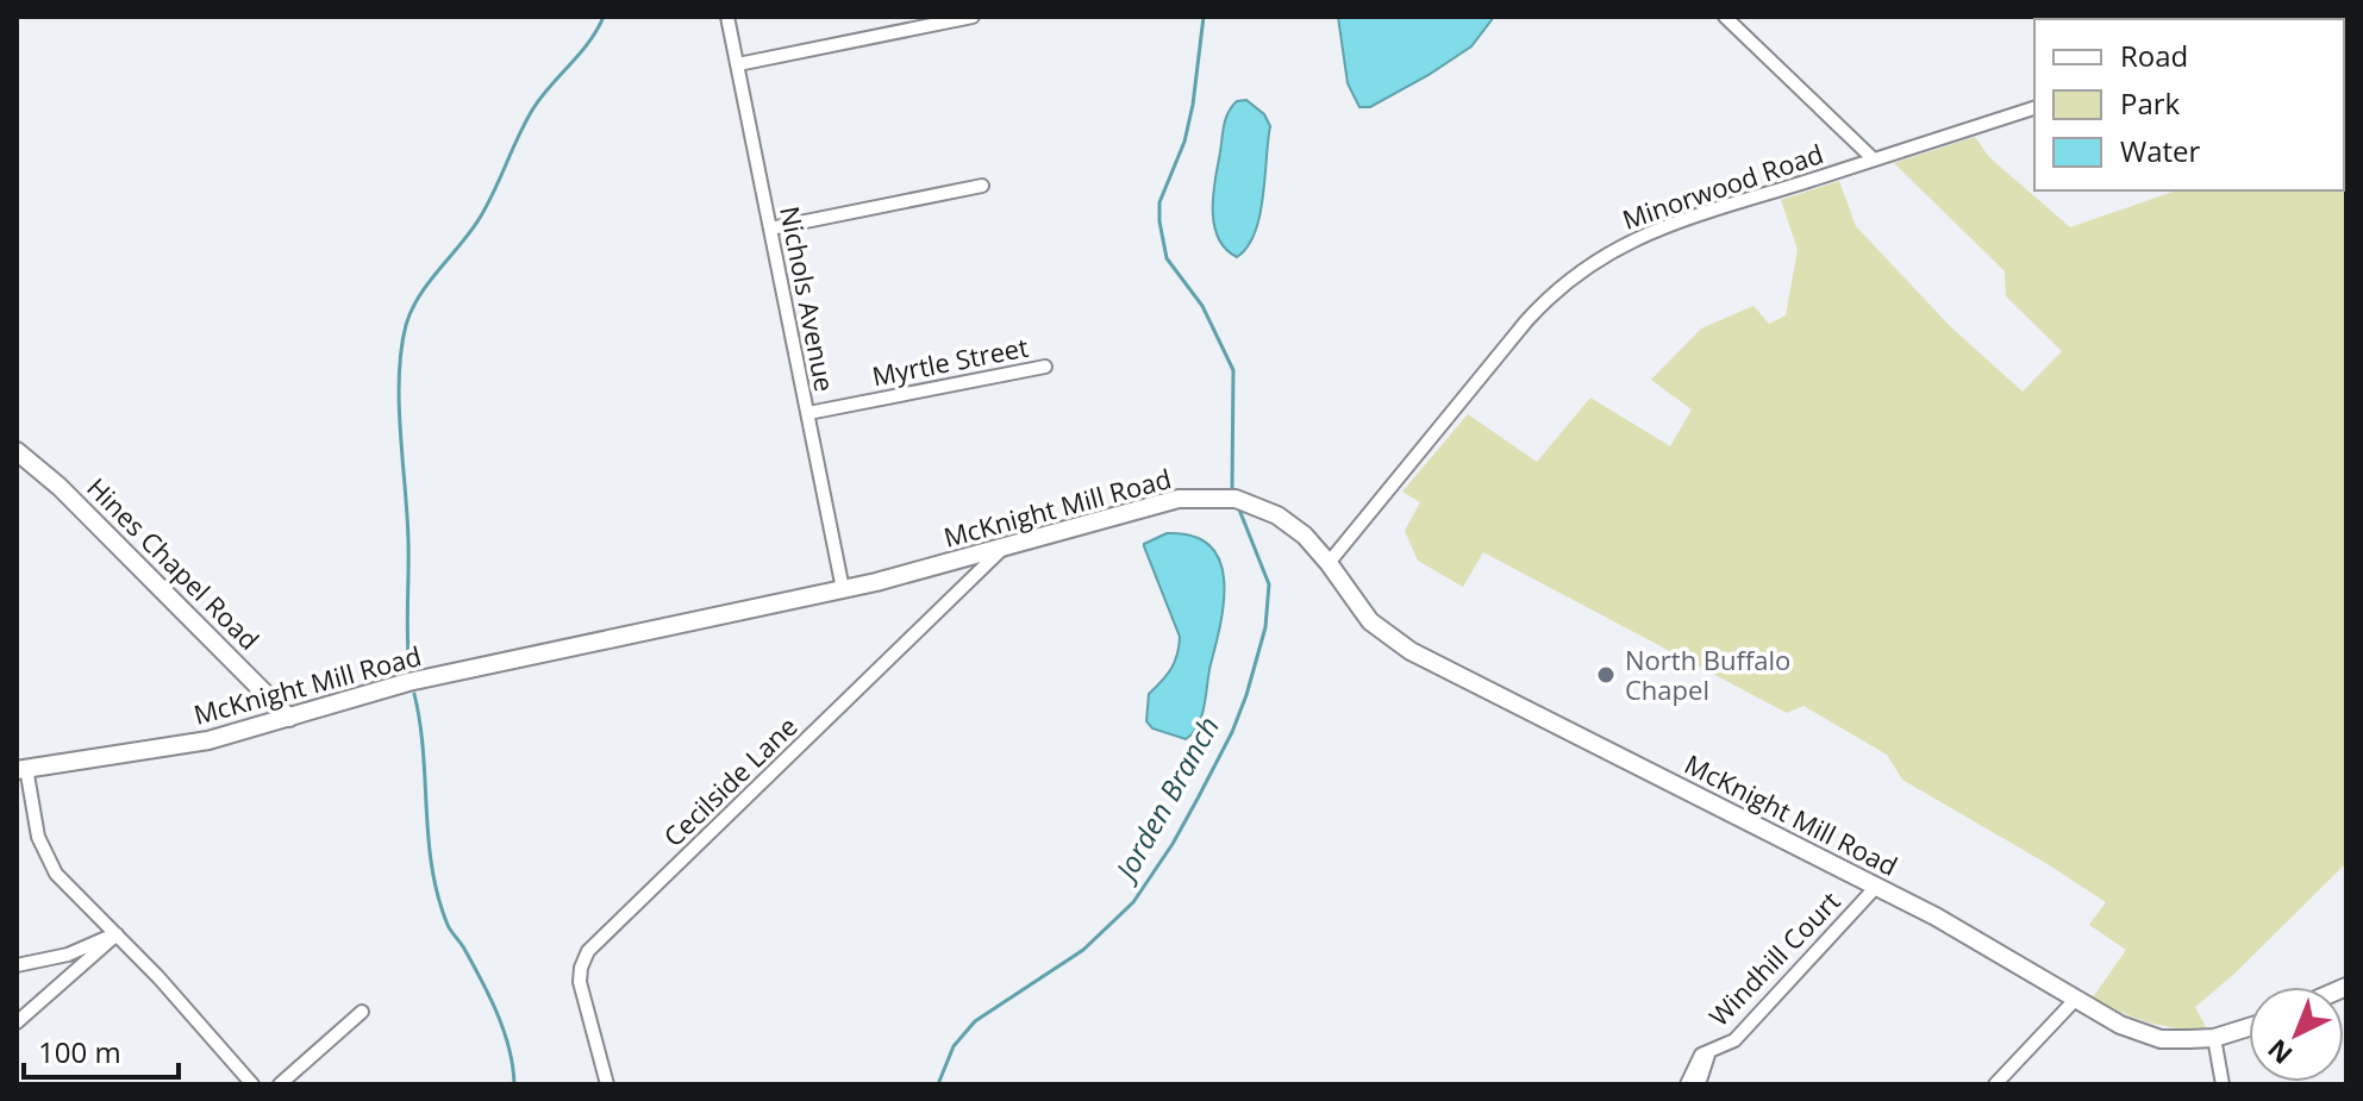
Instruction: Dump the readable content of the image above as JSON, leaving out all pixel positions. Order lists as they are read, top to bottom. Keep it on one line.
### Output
{"streets":{"street":["Minorwood Road","Nichols Avenue","Myrtle Street","McKnight Mill Road","Hines Chapel Road","Cecilside Lane","Windhill Court"]},"crossings":[["Minorwood Road","McKnight Mill Road"],["Nichols Avenue","Myrtle Street"],["Nichols Avenue","McKnight Mill Road"],["McKnight Mill Road","Hines Chapel Road"],["McKnight Mill Road","Cecilside Lane"],["McKnight Mill Road","Windhill Court"]],"water":["Jorden Branch"],"places":["North Buffalo Chapel"],"legend":["Road","Park","Water"],"scale_bar":"100 m","north":"bottom left"}
